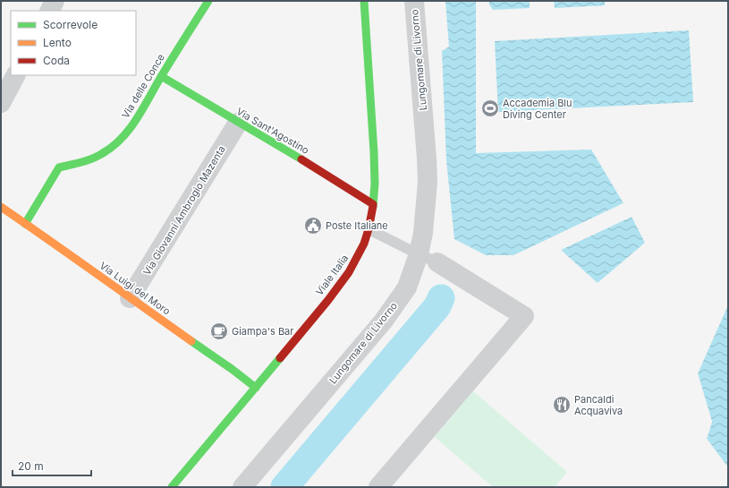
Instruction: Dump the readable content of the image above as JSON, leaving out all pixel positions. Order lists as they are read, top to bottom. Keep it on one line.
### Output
{"streets":{"street":["Lungomare di Livorno","Via delle Conce","Via Sant'Agostino","Via Giovanni Ambrogio Mazenta","Viale Italia","Via Luigi del Moro"]},"crossings":[["Via delle Conce","Via Sant'Agostino"],["Via delle Conce","Via Luigi del Moro"],["Via Sant'Agostino","Via Giovanni Ambrogio Mazenta"],["Via Sant'Agostino","Viale Italia"],["Via Giovanni Ambrogio Mazenta","Via Luigi del Moro"],["Viale Italia","Via Luigi del Moro"]],"places":{"sports":["Accademia Blu Diving Center"],"public building":["Poste Italiane"],"cafe":["Giampa's Bar"],"restaurant":["Pancaldi Acquaviva"]},"legend":["Scorrevole","Lento","Coda"],"scale_bar":"20 m"}
